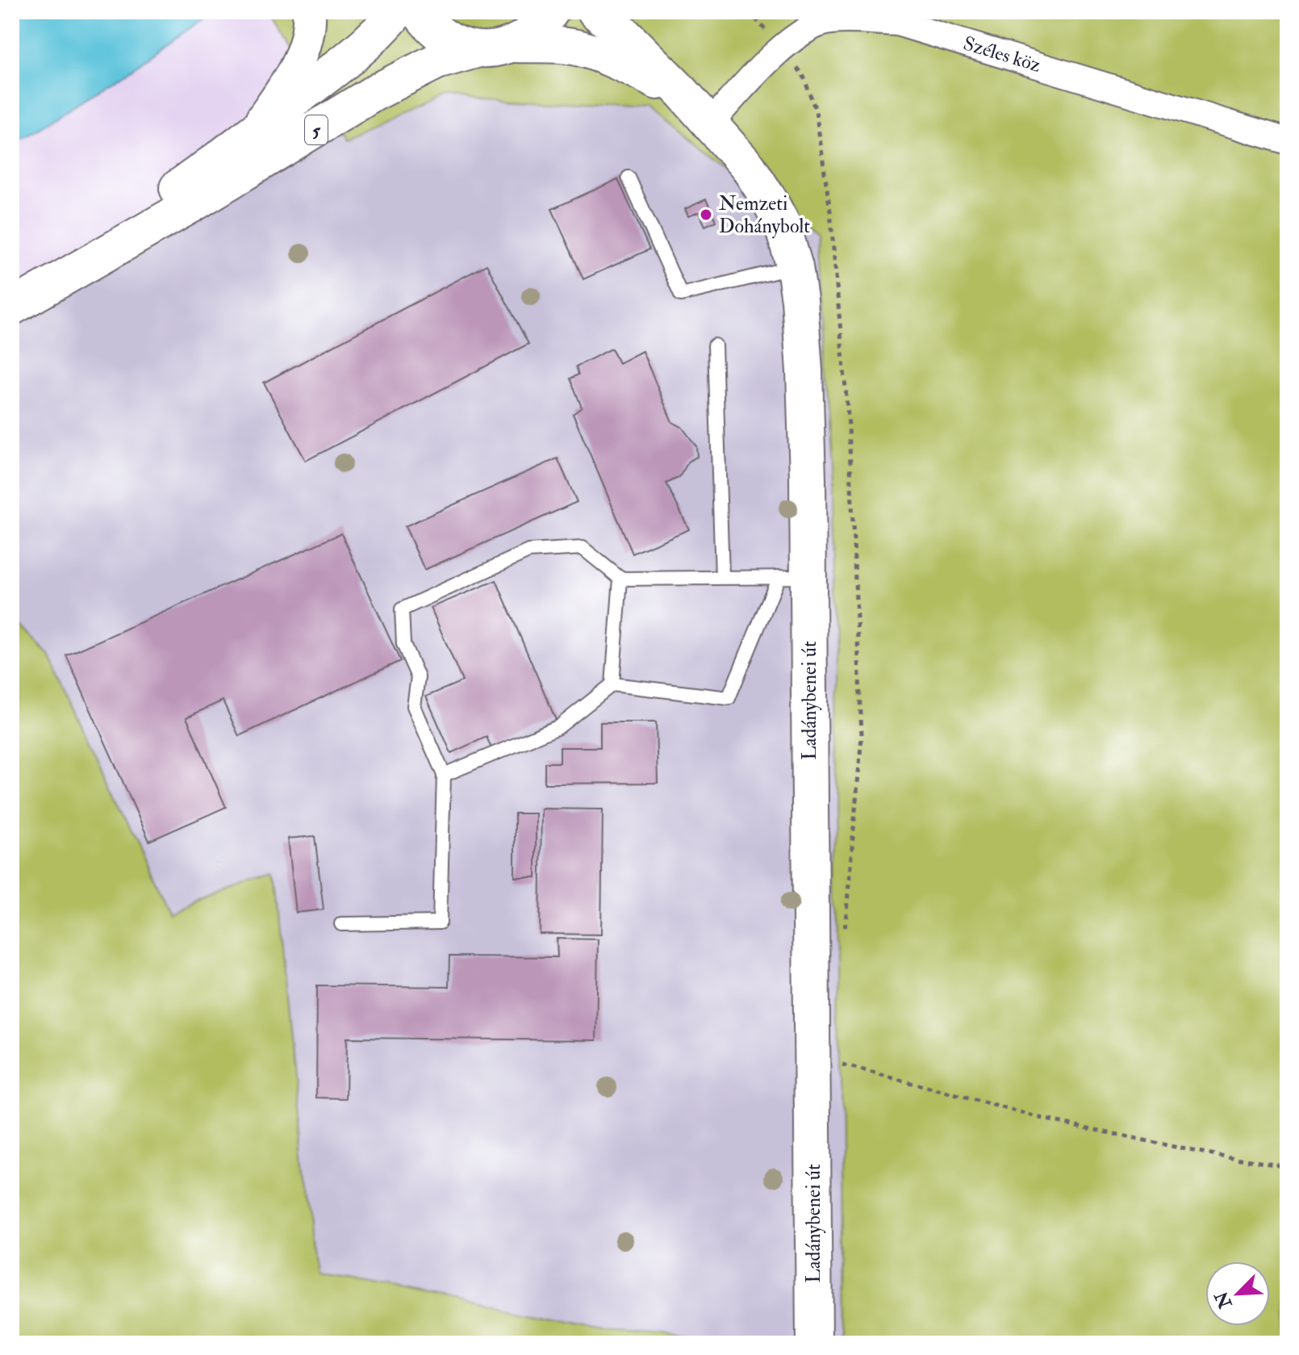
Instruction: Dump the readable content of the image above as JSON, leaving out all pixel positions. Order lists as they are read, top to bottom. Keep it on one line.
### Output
{"streets":{"main road":["5","Ladánybenei út"],"street":["Széles köz"]},"crossings":[["Széles köz","Ladánybenei út"]],"places":["Nemzeti Dohánybolt"],"north":"bottom left"}
